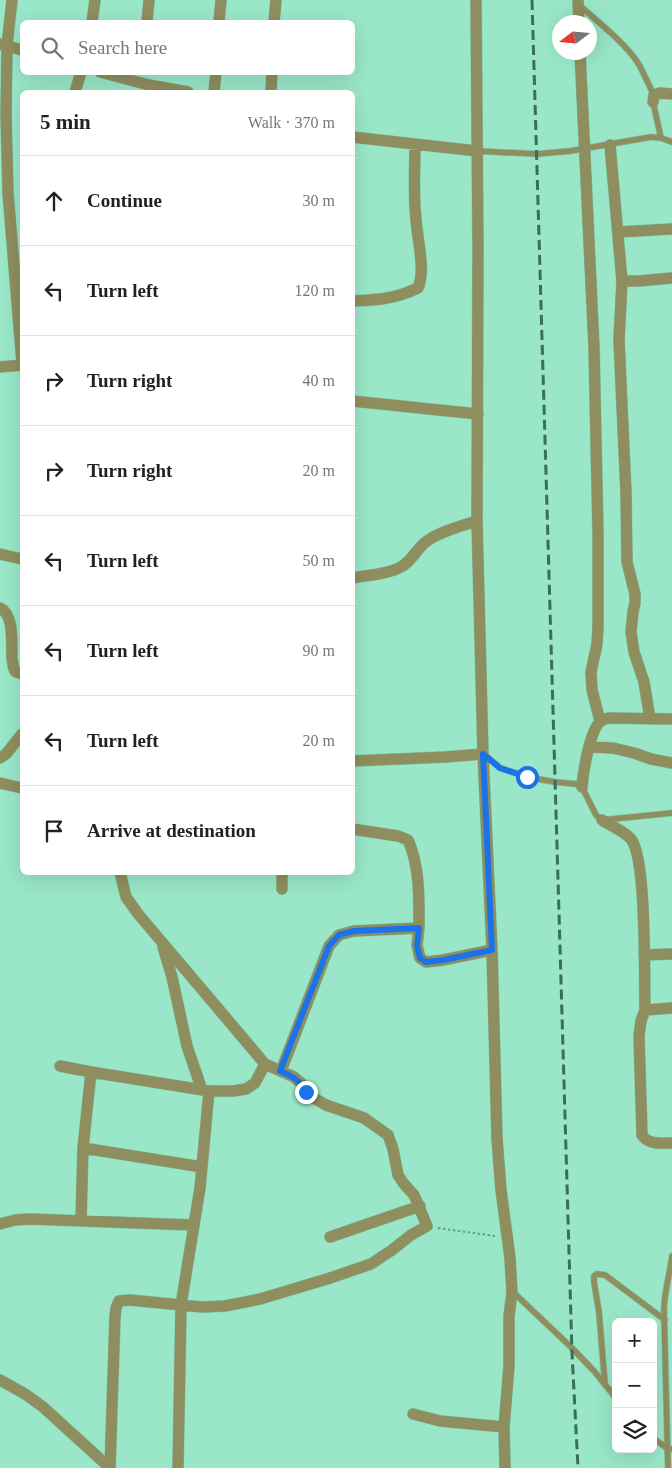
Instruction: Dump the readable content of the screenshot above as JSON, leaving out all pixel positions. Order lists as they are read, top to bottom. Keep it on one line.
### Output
{"north":"left","page":{"search":"Search here","heading":["5 min","Walk · 370 m"],"list":[["Continue","30 m"],["Turn left","120 m"],["Turn right","40 m"],["Turn right","20 m"],["Turn left","50 m"],["Turn left","90 m"],["Turn left","20 m"],"Arrive at destination"],"map_buttons":["+","−"]}}
